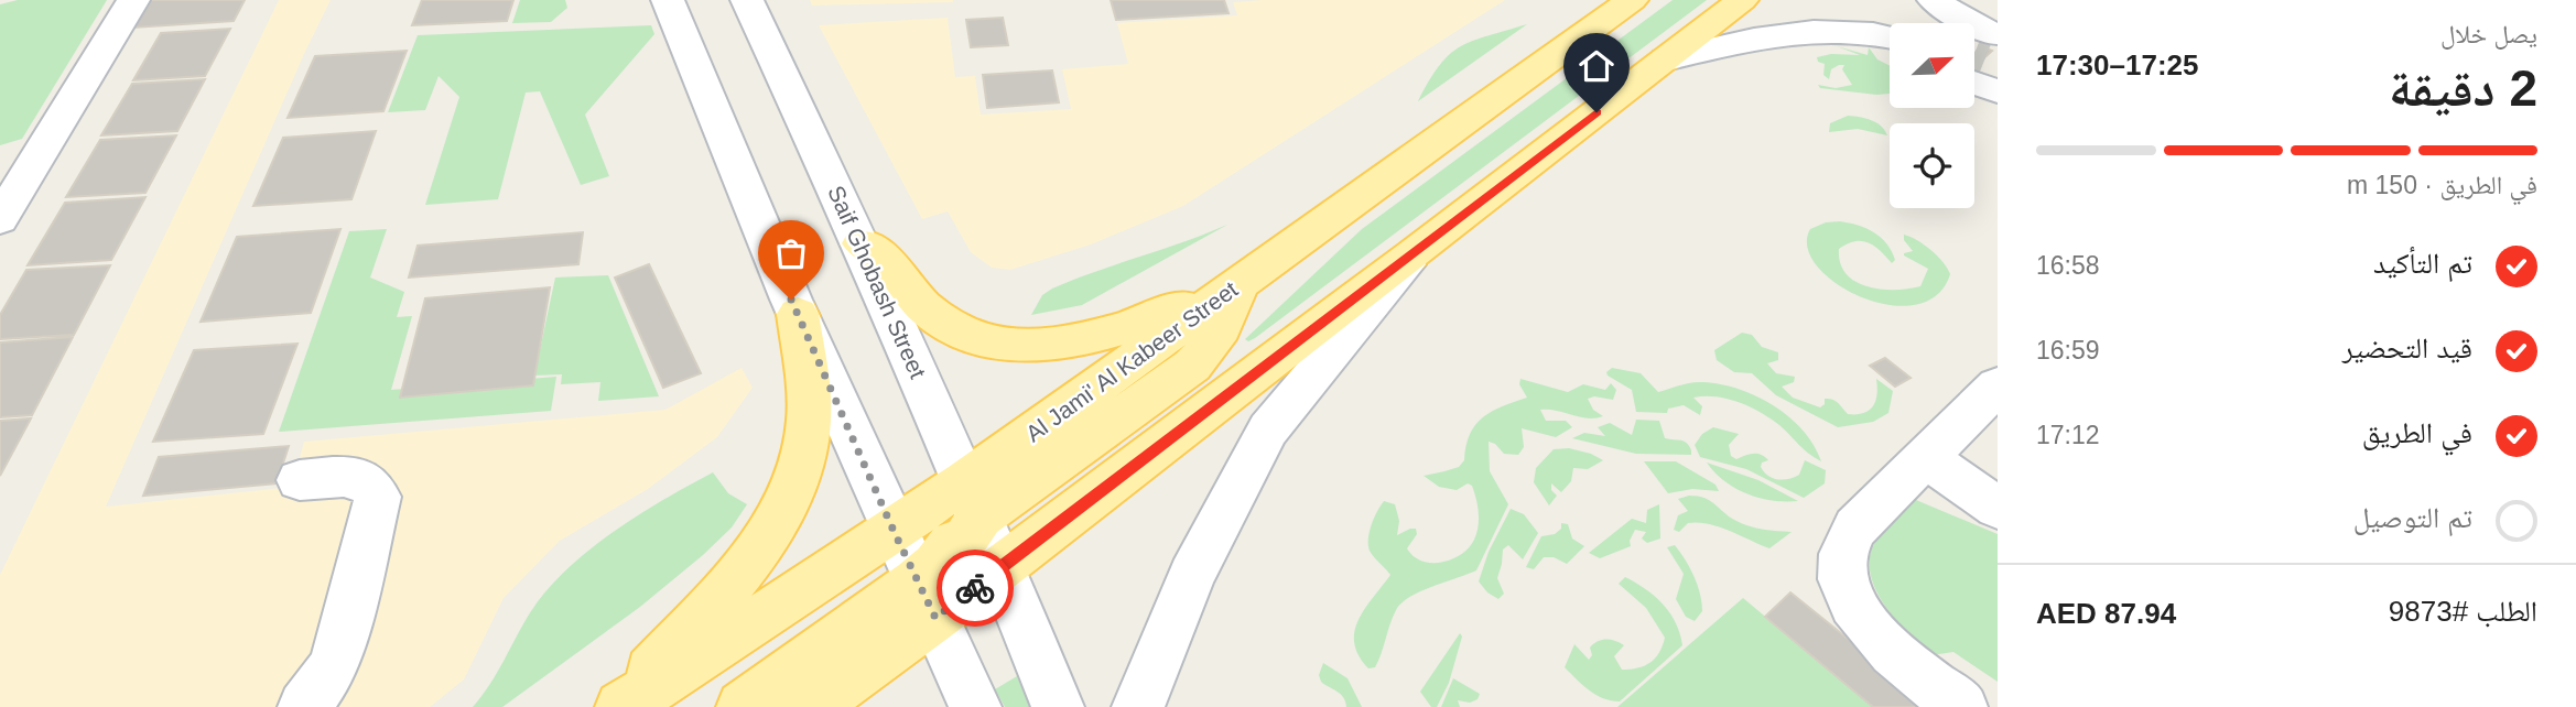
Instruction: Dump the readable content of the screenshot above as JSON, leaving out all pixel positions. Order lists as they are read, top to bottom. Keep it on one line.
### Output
{"streets":{"main road":["Al Jami' Al Kabeer Street"],"street":["Saif Ghobash Street"]},"crossings":[["Saif Ghobash Street","Al Jami' Al Kabeer Street"]],"north":"top right","page":{"heading":["2 دقيقة","يصل خلال","17:25–17:30"],"panel":["الطلب #9873","AED 87.94"],"bar":"في الطريق · 150 m","list":[["تم التأكيد","16:58"],["قيد التحضير","16:59"],["في الطريق","17:12"],"تم التوصيل"]}}
